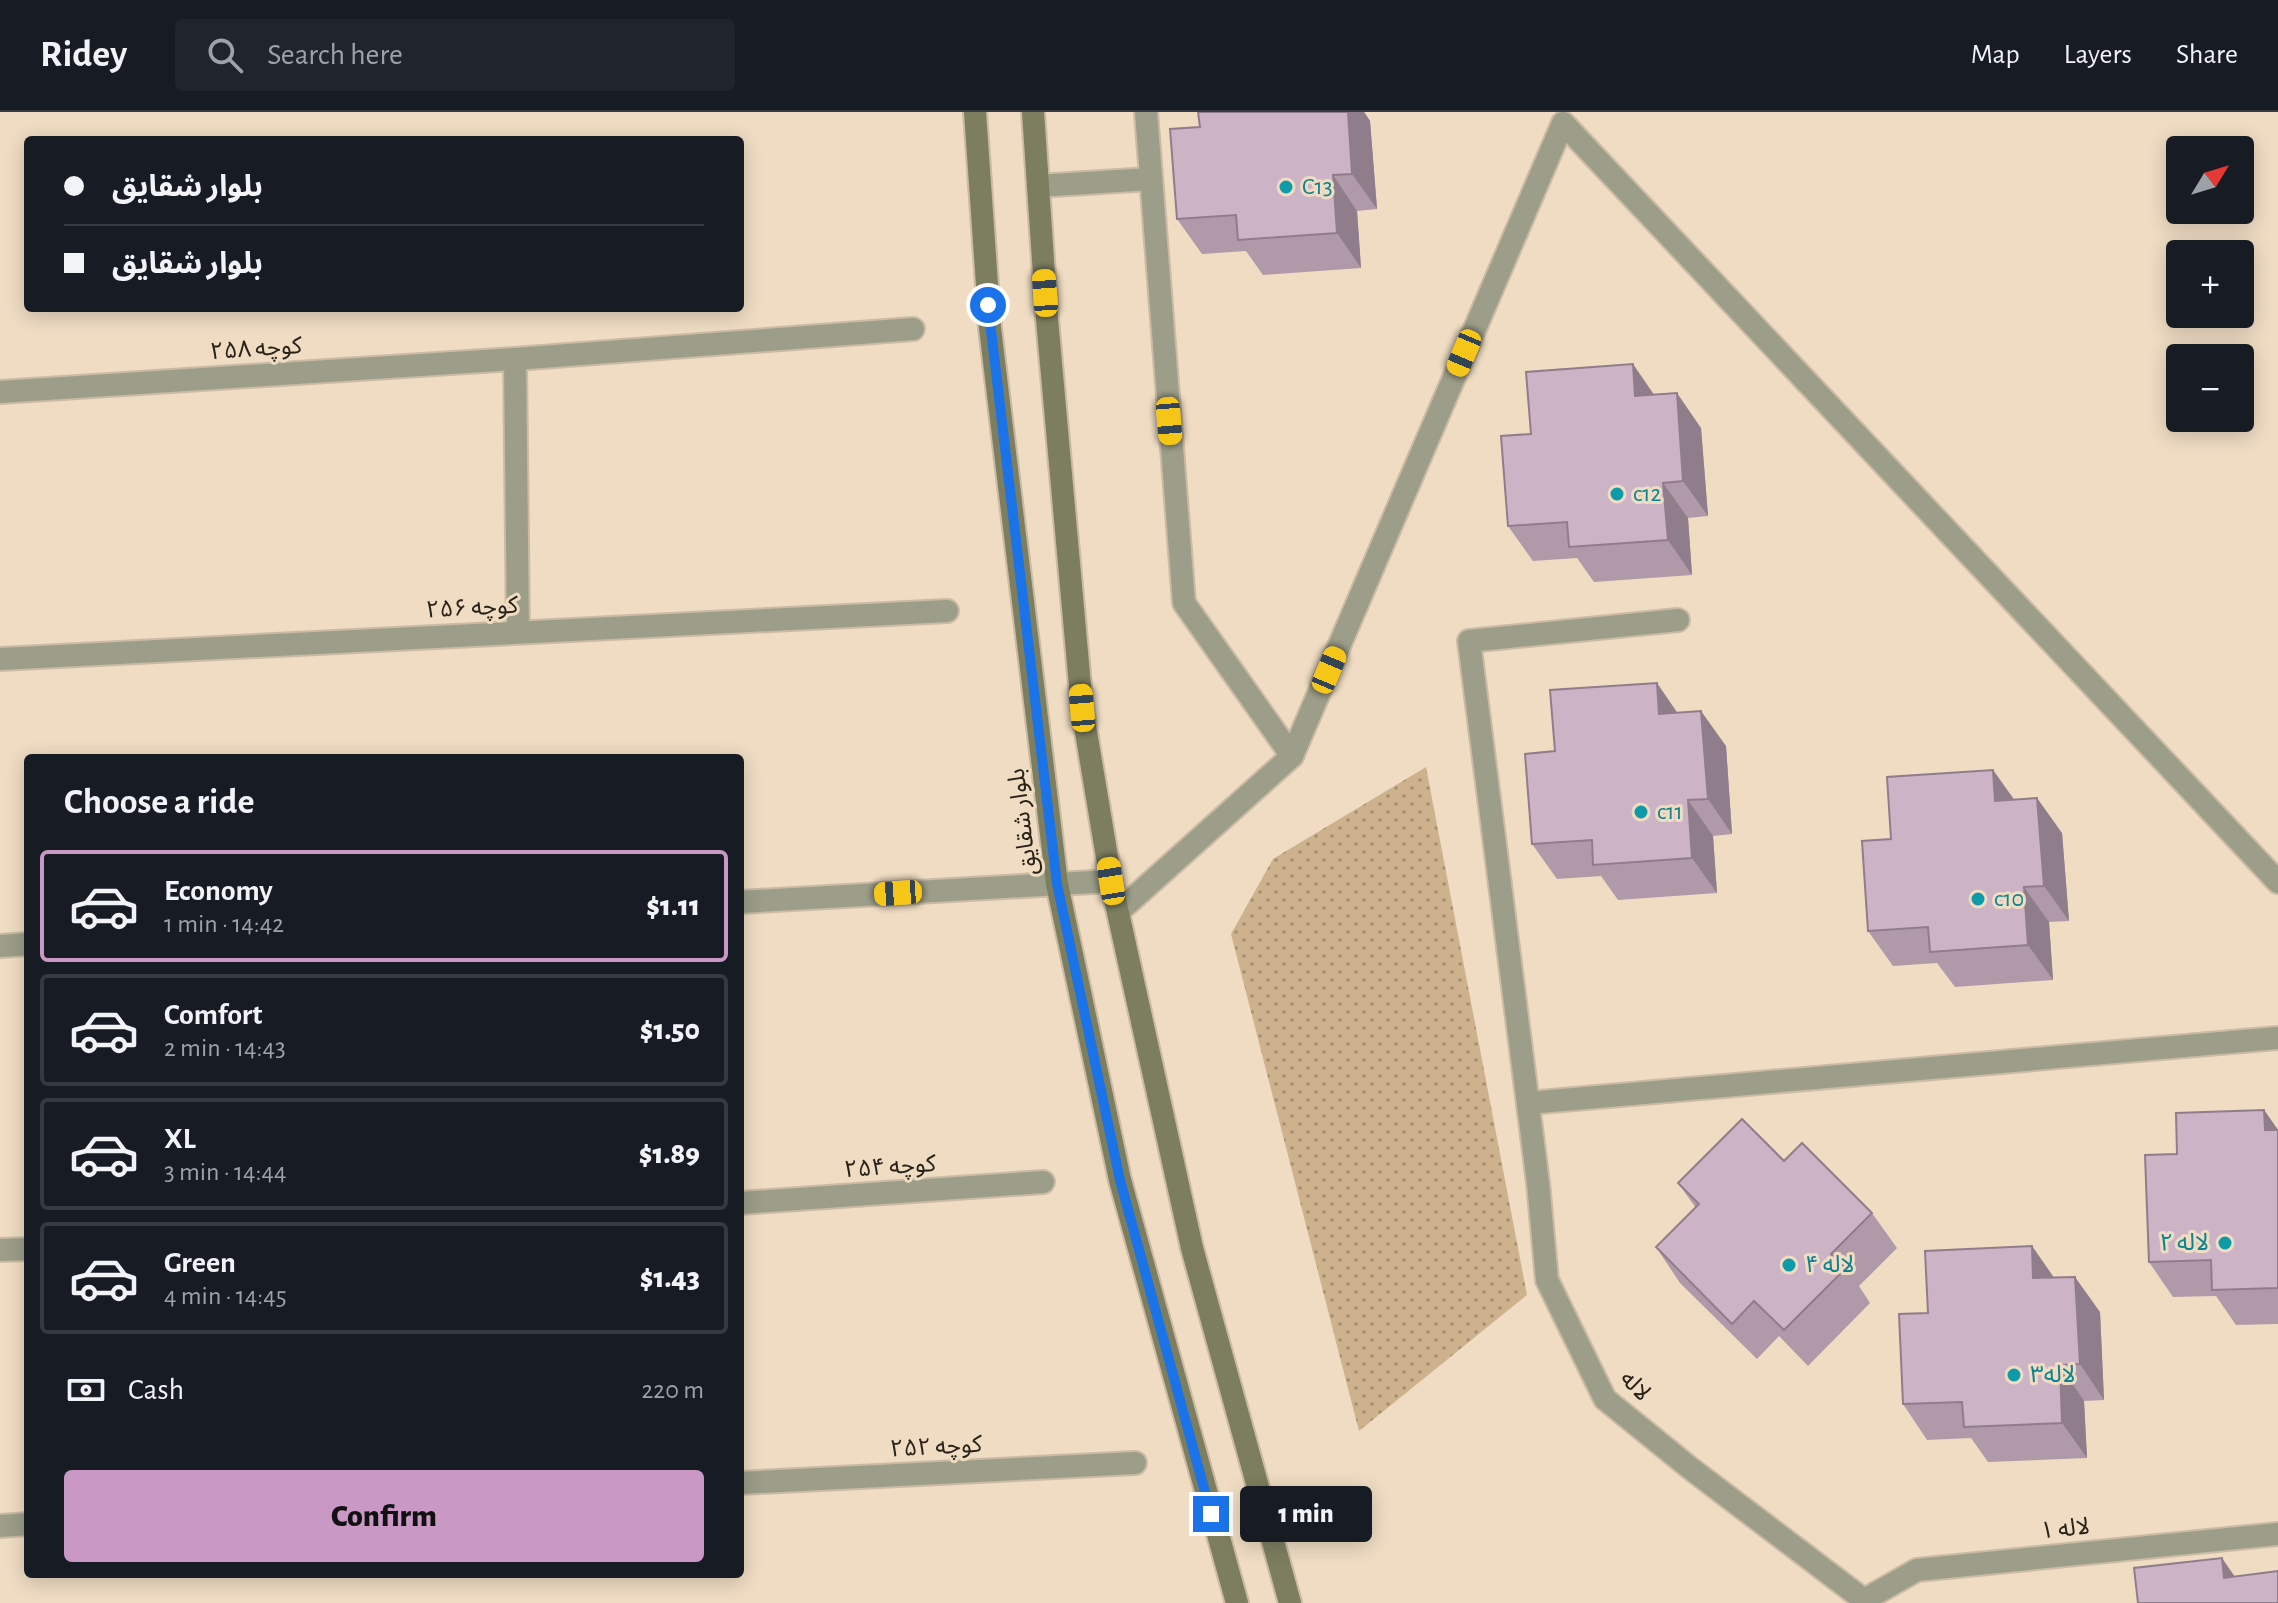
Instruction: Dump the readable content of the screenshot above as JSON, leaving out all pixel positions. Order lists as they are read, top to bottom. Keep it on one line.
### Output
{"streets":{"main road":["بلوار شقایق"],"street":["کوچه ۲۵۸","کوچه ۲۵۶","کوچه ۲۵۴","لاله","کوچه ۲۵۲","لاله ۱"]},"crossings":[["لاله","لاله ۱"]],"places":["C13","c12","c11","c10","لاله ۲","لاله ۴","لاله۳"],"north":"top right","page":{"header":"Ridey","search":"Search here","nav":["Map","Layers","Share"],"map_buttons":["+","−"],"banner":["بلوار شقایق","بلوار شقایق"],"heading":"Choose a ride","list":[{"name":"Economy","note":"1 min · 14:42","value":"$1.11"},{"name":"Comfort","note":"2 min · 14:43","value":"$1.50"},{"name":"XL","note":"3 min · 14:44","value":"$1.89"},{"name":"Green","note":"4 min · 14:45","value":"$1.43"}],"pay":["Cash","220 m"],"buttons":"Confirm","bubble":"1 min"}}
